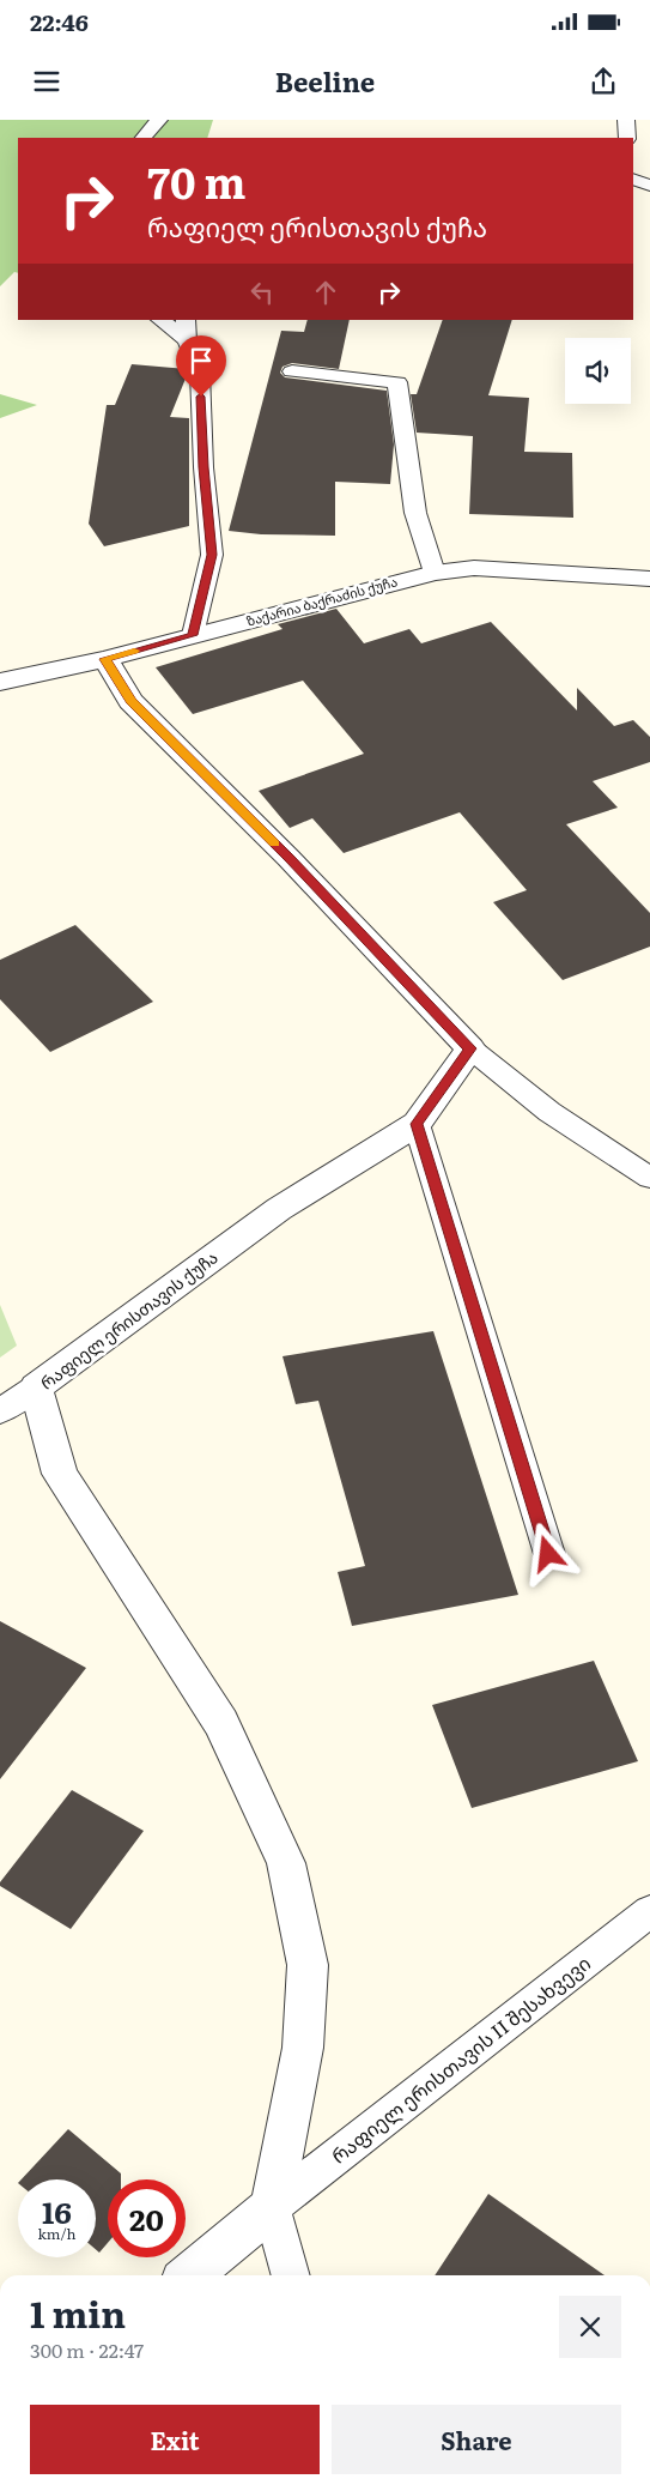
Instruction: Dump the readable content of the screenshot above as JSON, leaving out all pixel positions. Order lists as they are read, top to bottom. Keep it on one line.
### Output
{"streets":{"street":["ზაქარია ბაქრაძის ქუჩა","რაფიელ ერისთავის ქუჩა"],"lane":["რაფიელ ერისთავის II შესახვევი"]},"crossings":[["რაფიელ ერისთავის ქუჩა","რაფიელ ერისთავის II შესახვევი"]],"page":{"status":"22:46","header":"Beeline","turn":["70 m","რაფიელ ერისთავის ქუჩა"],"speed":"16 km/h","limit":"20","heading":["1 min","300 m · 22:47"],"buttons":["Exit","Share"]}}
